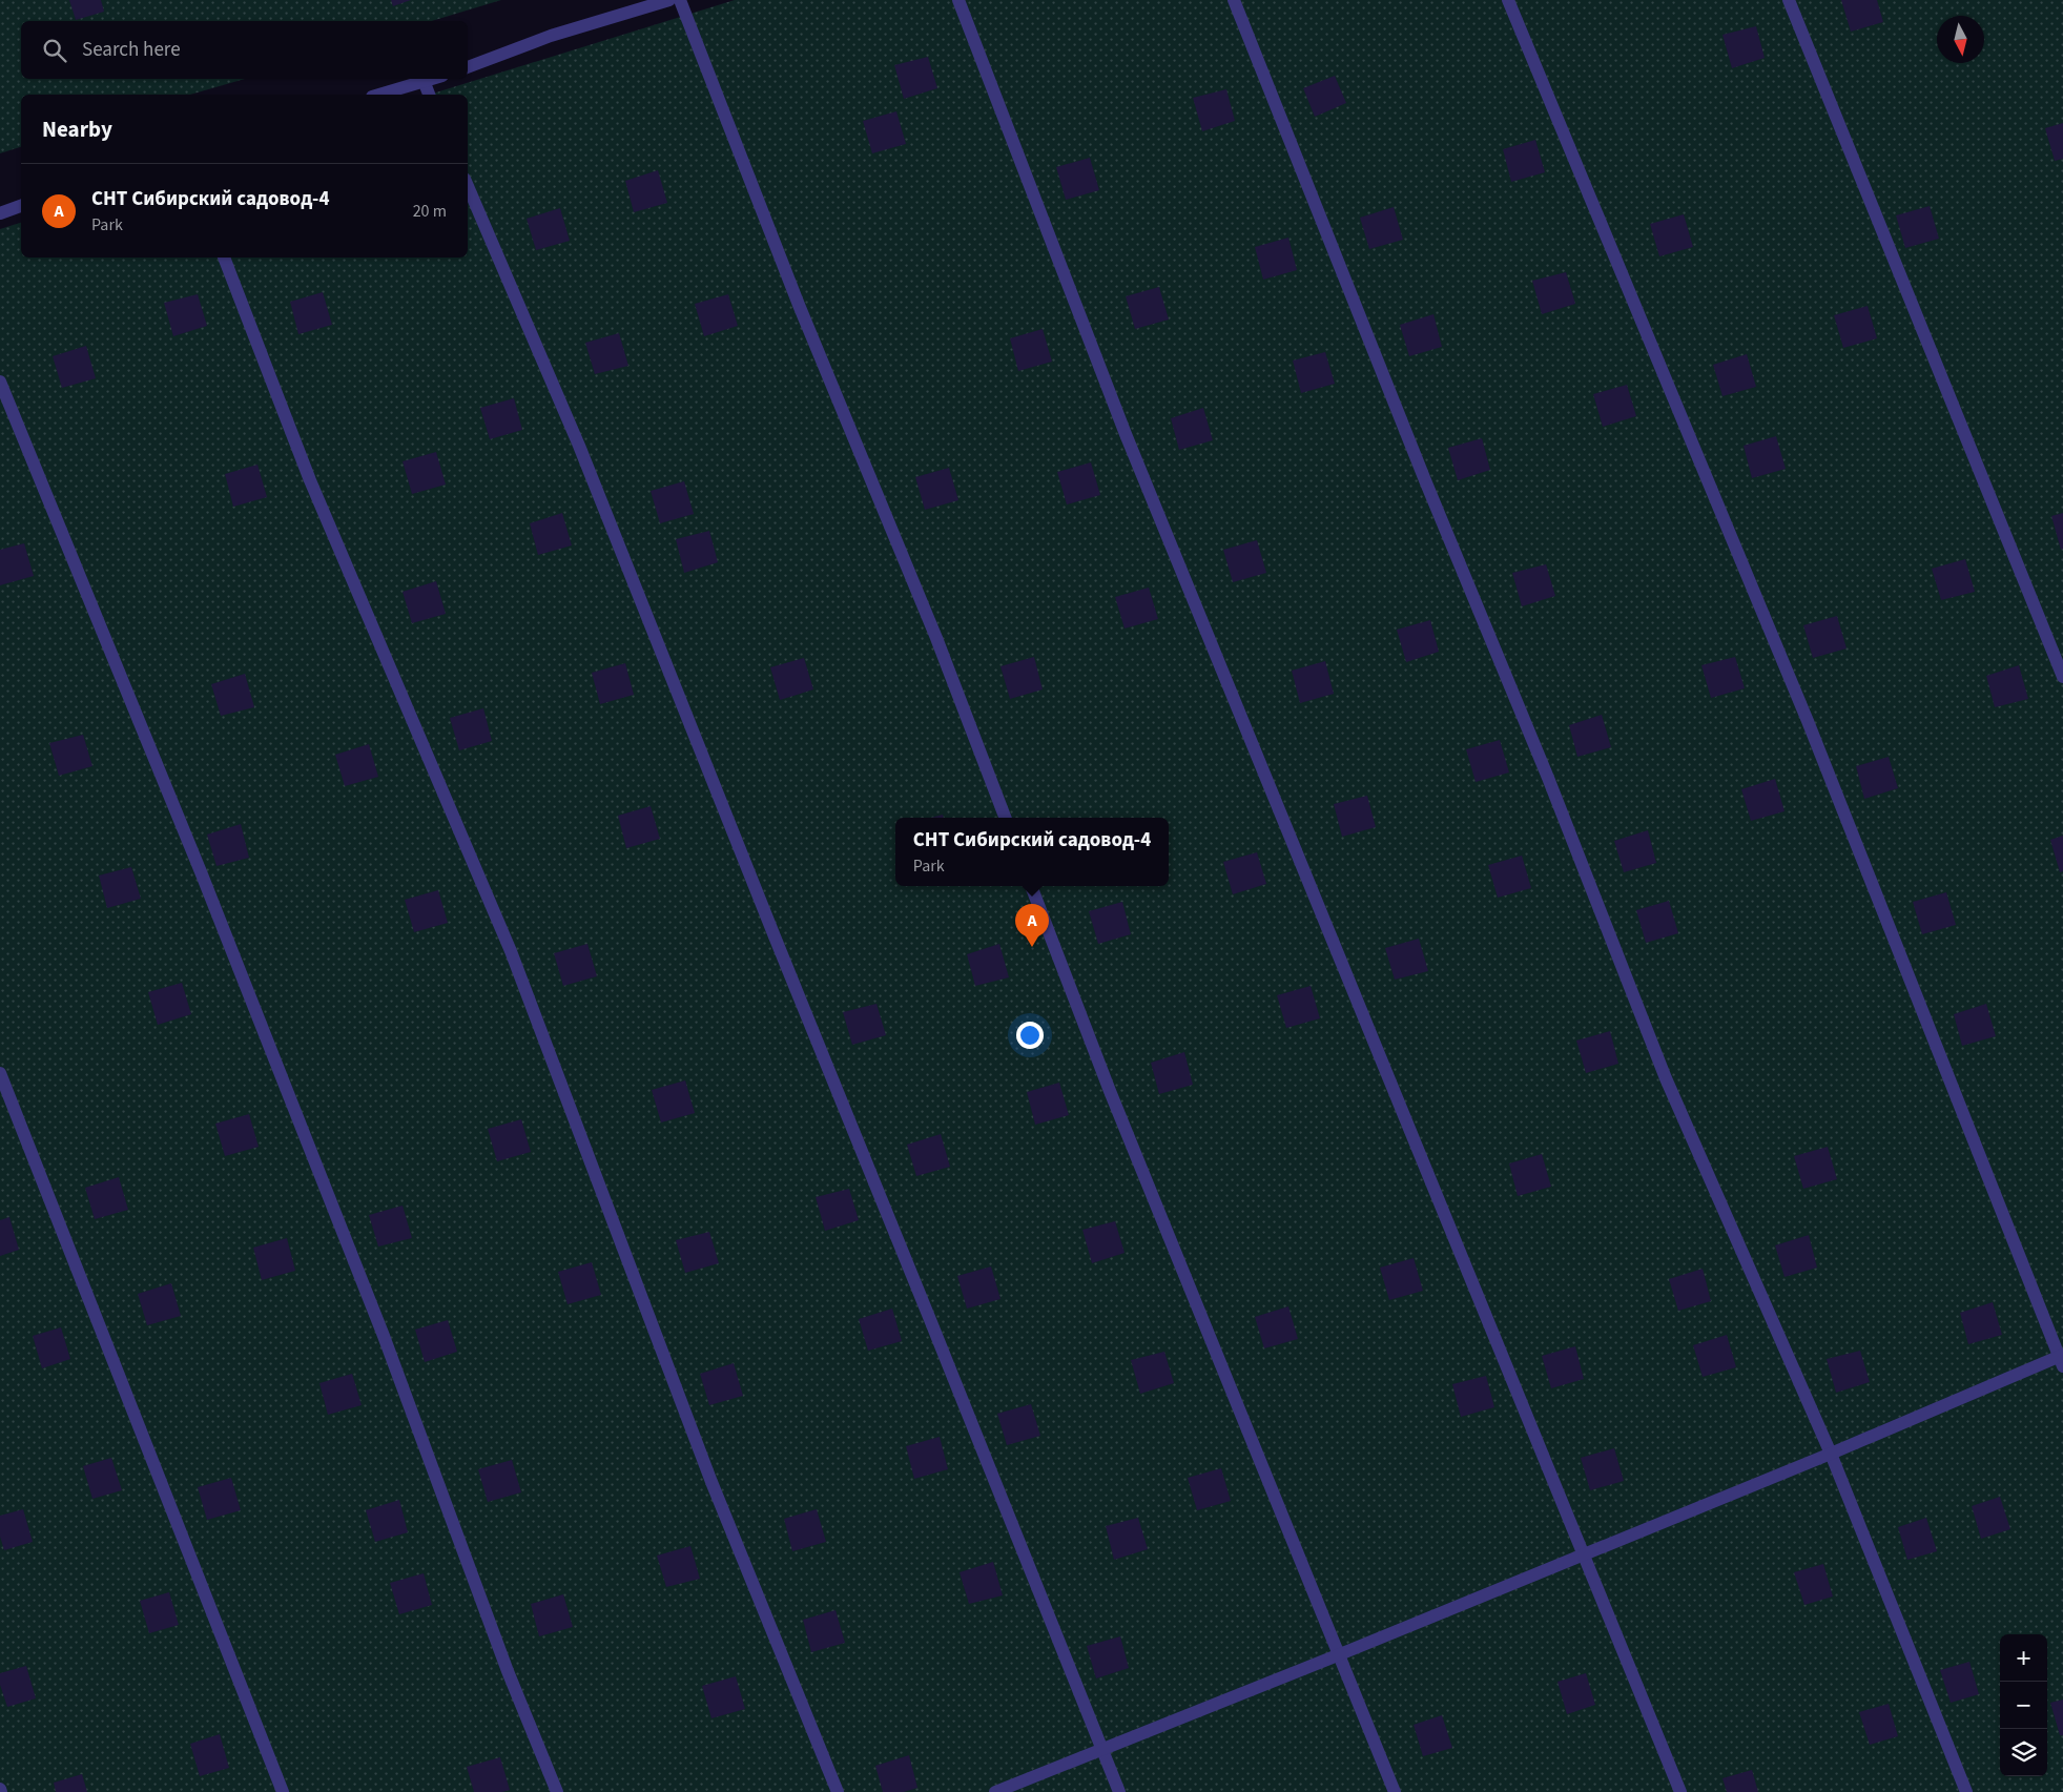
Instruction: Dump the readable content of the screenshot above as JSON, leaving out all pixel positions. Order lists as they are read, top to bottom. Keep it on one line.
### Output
{"north":"bottom","page":{"search":"Search here","heading":"Nearby","list":[{"mark":"A","name":"СНТ Сибирский садовод-4","note":"Park","value":"20 m"}],"popup":["СНТ Сибирский садовод-4","Park"],"pins":"A","map_buttons":["+","−"]}}
